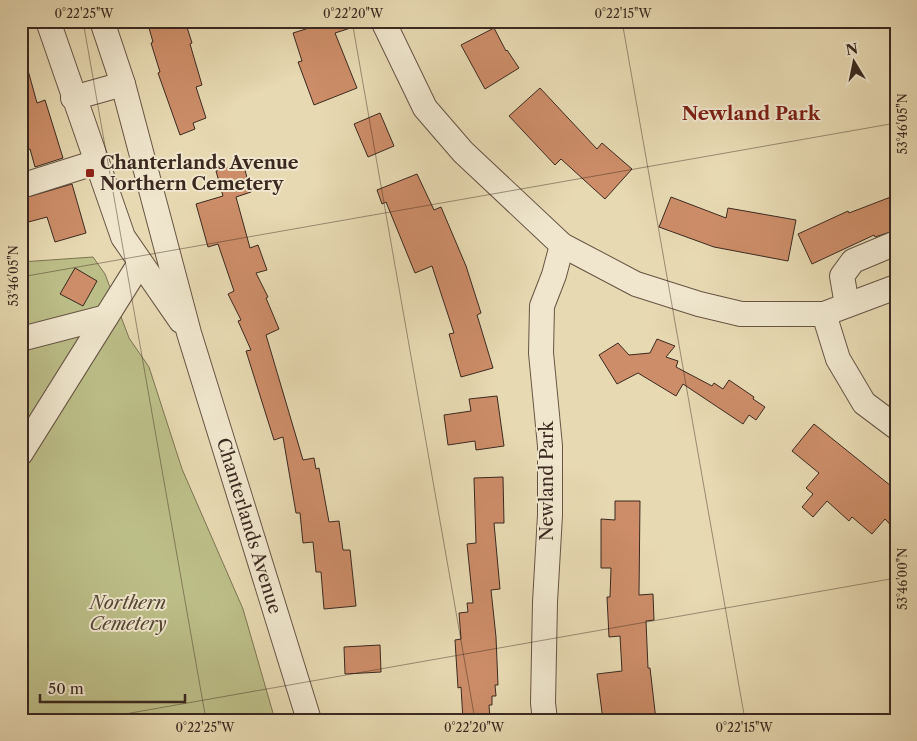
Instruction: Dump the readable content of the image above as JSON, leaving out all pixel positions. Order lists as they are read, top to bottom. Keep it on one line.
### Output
{"streets":{"street":["Newland Park","Chanterlands Avenue"]},"districts":["Newland Park"],"parks":["Northern Cemetery"],"places":{"transit":["Chanterlands Avenue Northern Cemetery"]},"scale_bar":"50 m","north":"top","coordinates":["0°22'25\"W","0°22'20\"W","0°22'15\"W","53°46'05\"N","53°46'00\"N"]}
